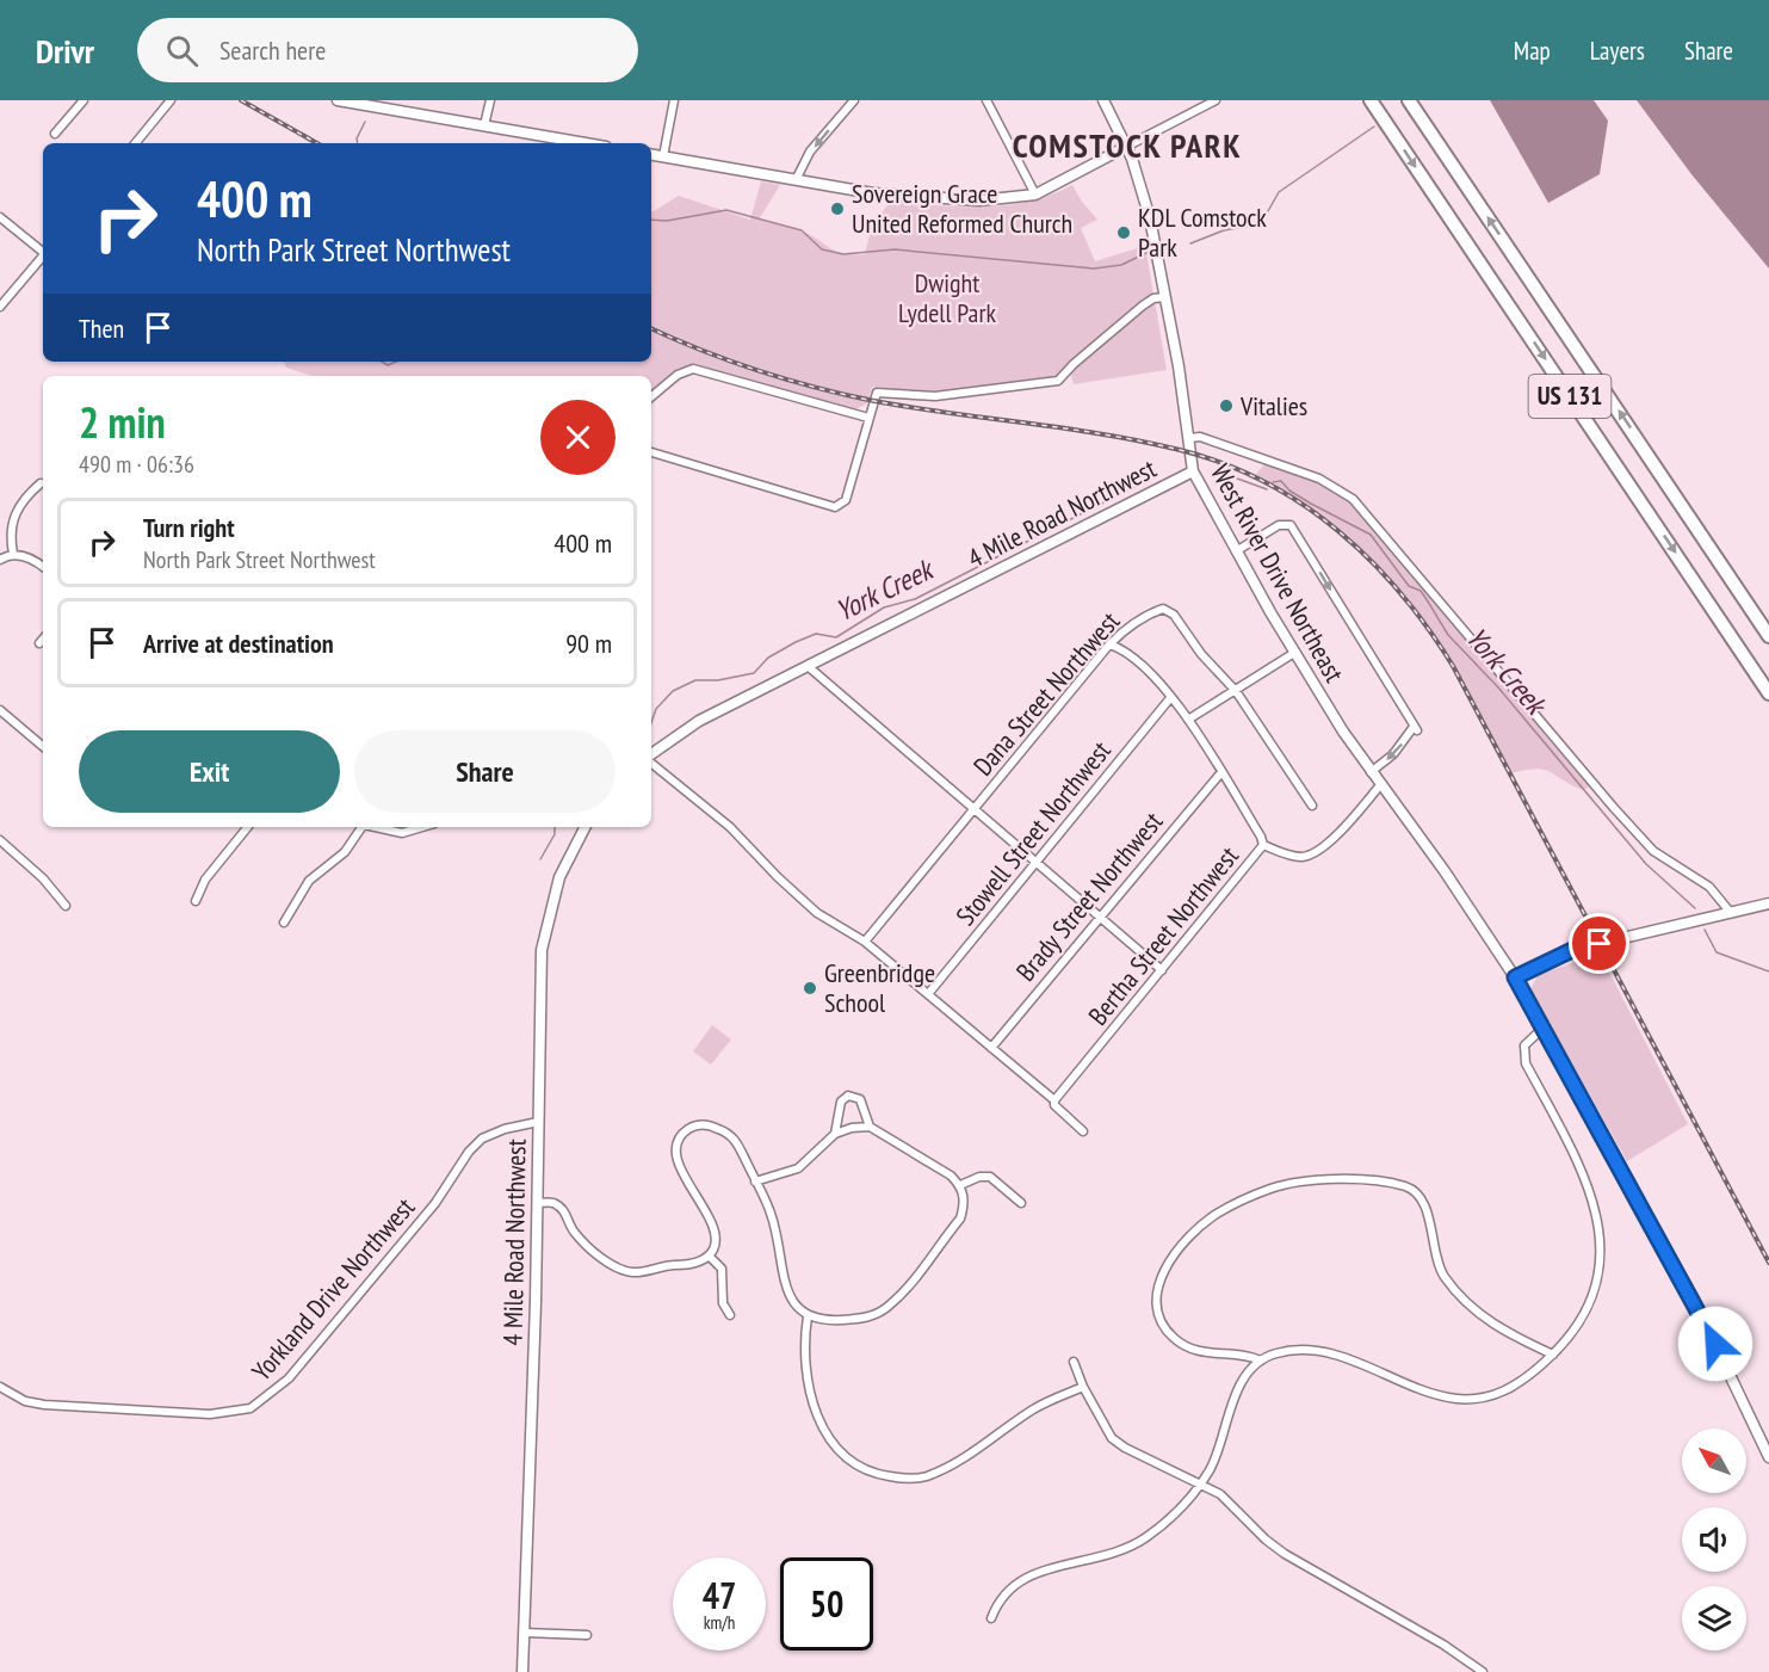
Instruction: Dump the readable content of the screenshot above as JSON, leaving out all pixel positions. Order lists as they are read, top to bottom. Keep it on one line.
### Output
{"streets":{"highway":["US 131"],"main road":["4 Mile Road Northwest","West River Drive Northeast"],"street":["Dana Street Northwest","Stowell Street Northwest","Brady Street Northwest","Bertha Street Northwest","Yorkland Drive Northwest"]},"crossings":[["4 Mile Road Northwest","West River Drive Northeast"],["4 Mile Road Northwest","Yorkland Drive Northwest"],["West River Drive Northeast","Bertha Street Northwest"]],"districts":["COMSTOCK PARK"],"water":["York Creek"],"parks":["Dwight Lydell Park"],"places":["Sovereign Grace United Reformed Church","KDL Comstock Park","Vitalies","Greenbridge School"],"north":"top left","page":{"header":"Drivr","search":"Search here","nav":["Map","Layers","Share"],"turn":["400 m","North Park Street Northwest"],"then":"Then","heading":["2 min","490 m · 06:36"],"list":[{"name":"Turn right","note":"North Park Street Northwest","value":"400 m"},{"name":"Arrive at destination","value":"90 m"}],"buttons":["Exit","Share"],"speed":"47 km/h","limit":"50"}}
